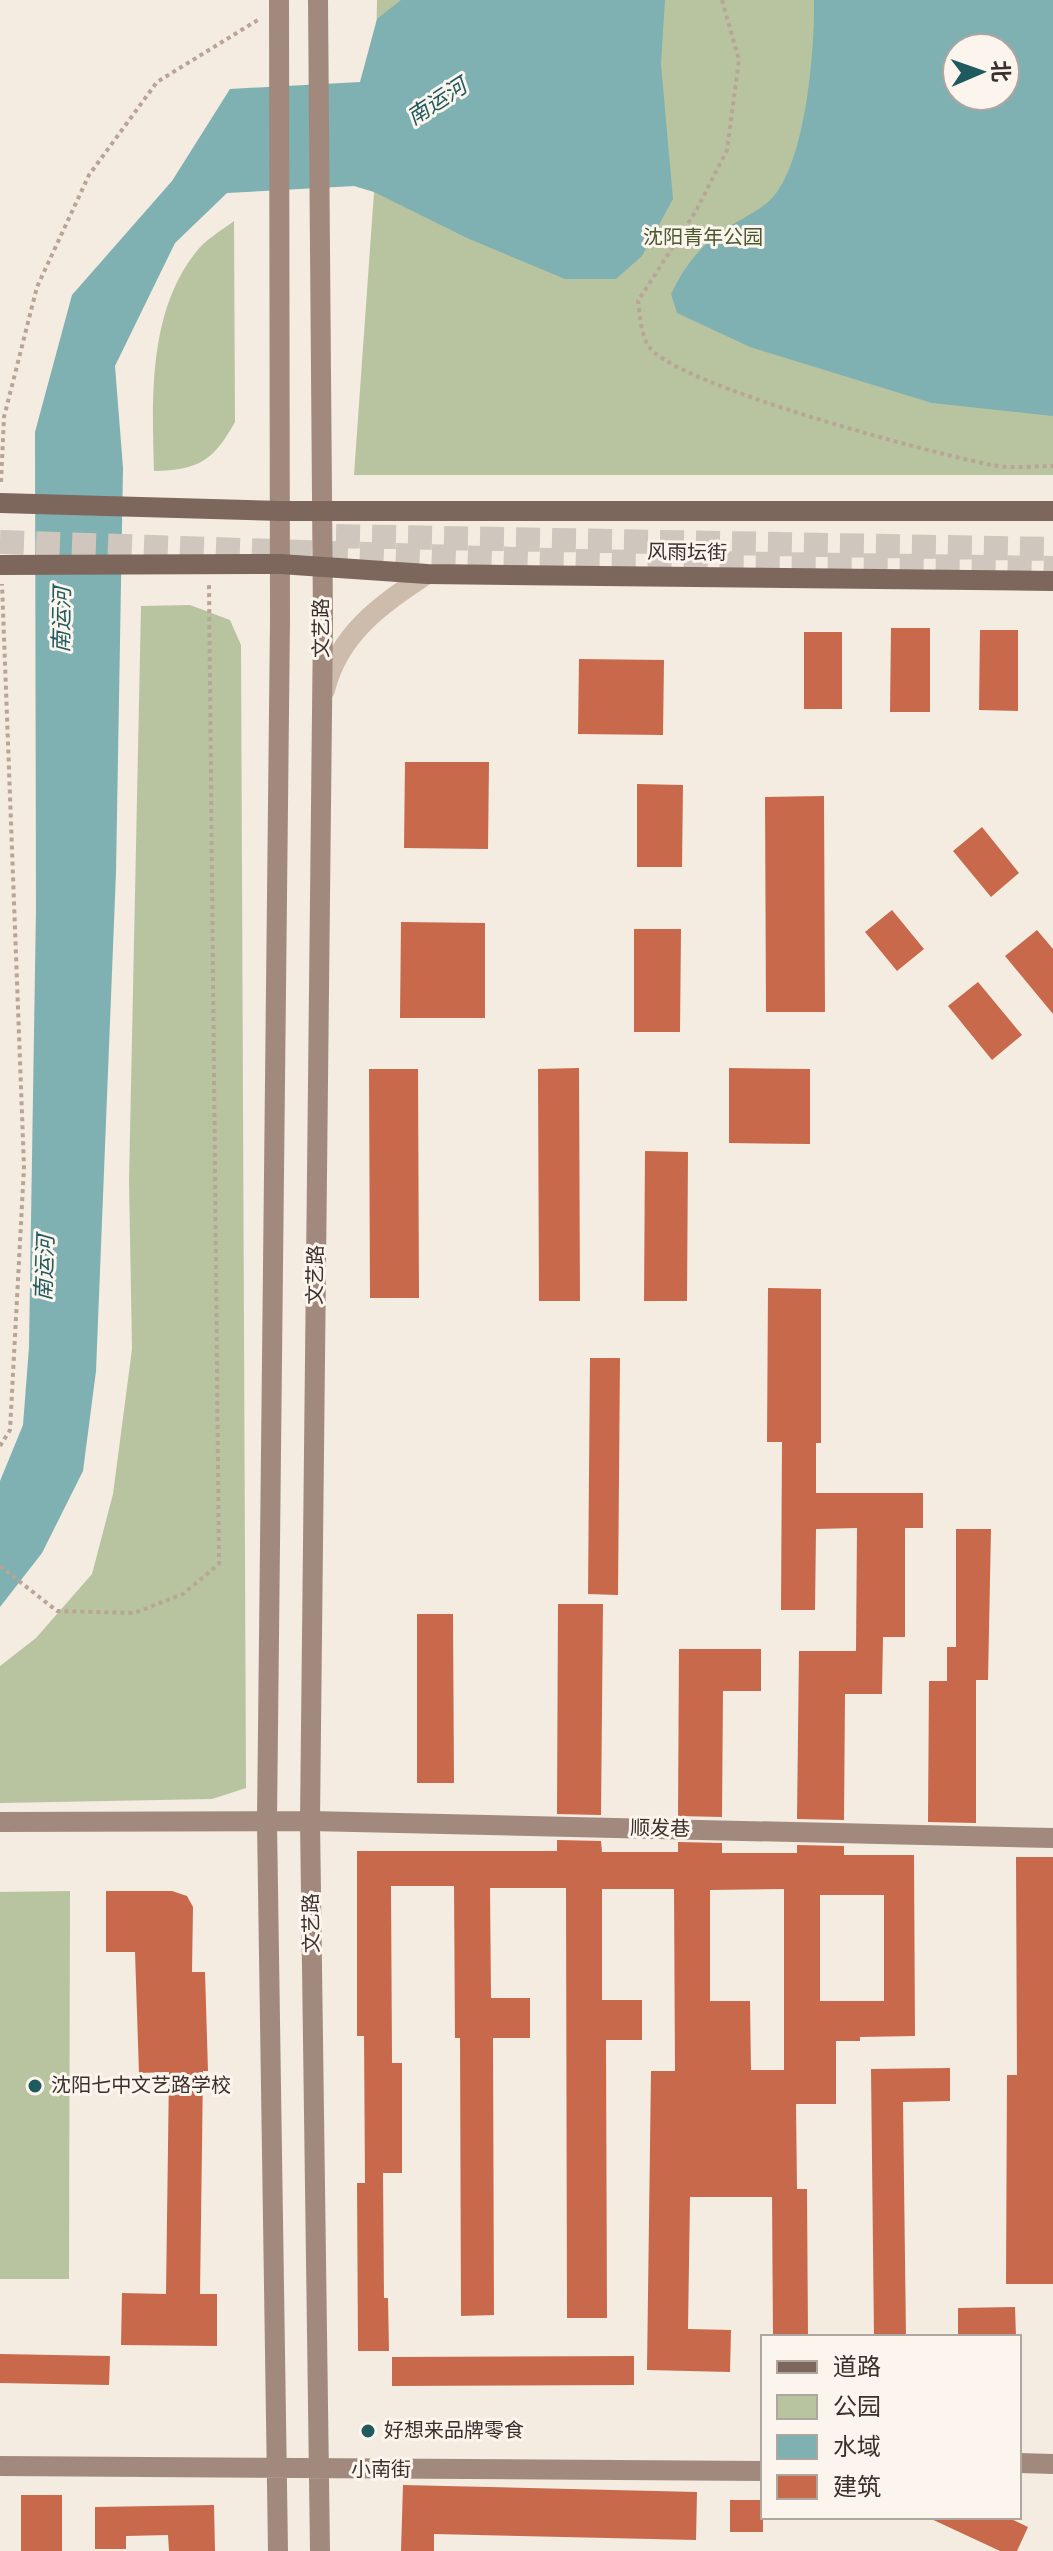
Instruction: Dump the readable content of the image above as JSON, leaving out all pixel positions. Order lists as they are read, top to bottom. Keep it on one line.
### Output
{"streets":{"main road":["风雨坛街","文艺路","顺发巷","小南街"]},"crossings":[["风雨坛街","文艺路"],["文艺路","顺发巷"],["文艺路","小南街"]],"water":["南运河"],"parks":["沈阳青年公园"],"places":["沈阳七中文艺路学校","好想来品牌零食"],"legend":["道路","公园","水域","建筑"],"north":"right"}
